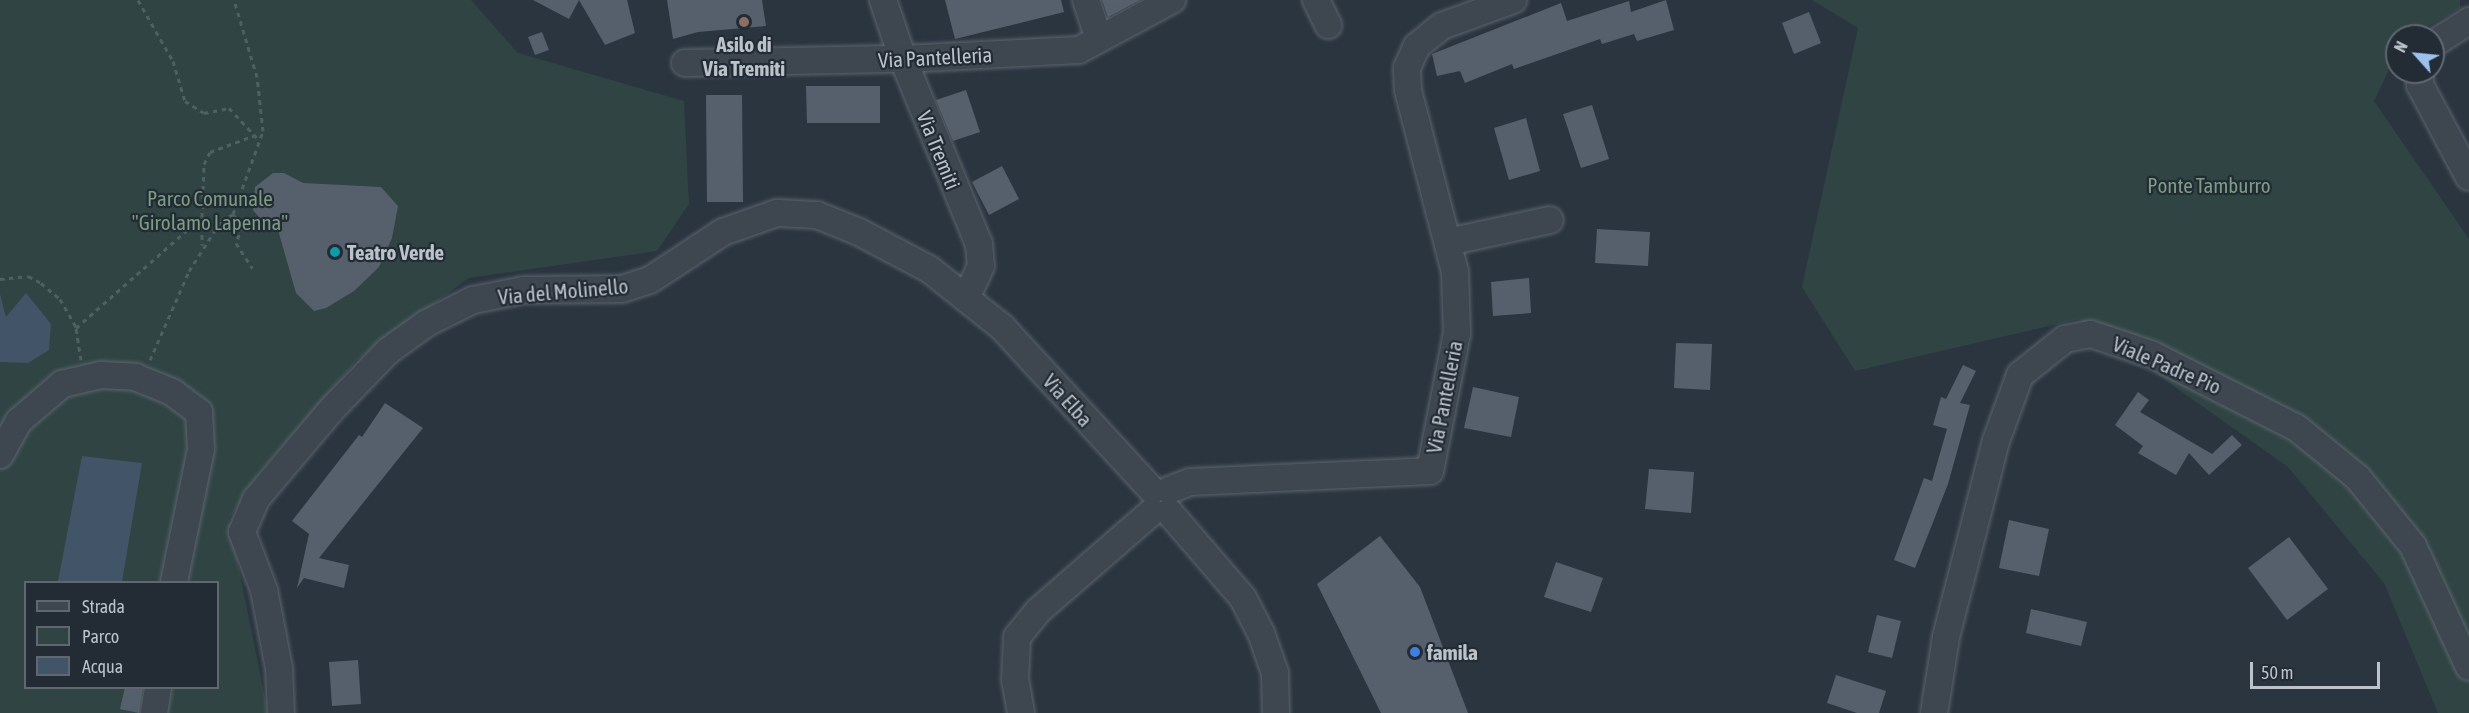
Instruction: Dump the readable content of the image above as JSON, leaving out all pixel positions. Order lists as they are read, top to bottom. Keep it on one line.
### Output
{"streets":{"street":["Via Pantelleria","Via Tremiti","Via del Molinello","Viale Padre Pio","Via Elba"]},"crossings":[["Via Pantelleria","Via Tremiti"],["Via Pantelleria","Via Elba"],["Via Tremiti","Via del Molinello"],["Via Tremiti","Via Elba"],["Via del Molinello","Via Elba"]],"parks":["Ponte Tamburro","Parco Comunale \"Girolamo Lapenna\""],"places":["Asilo di Via Tremiti","Teatro Verde","famila"],"legend":["Strada","Parco","Acqua"],"scale_bar":"50 m","north":"top left"}
